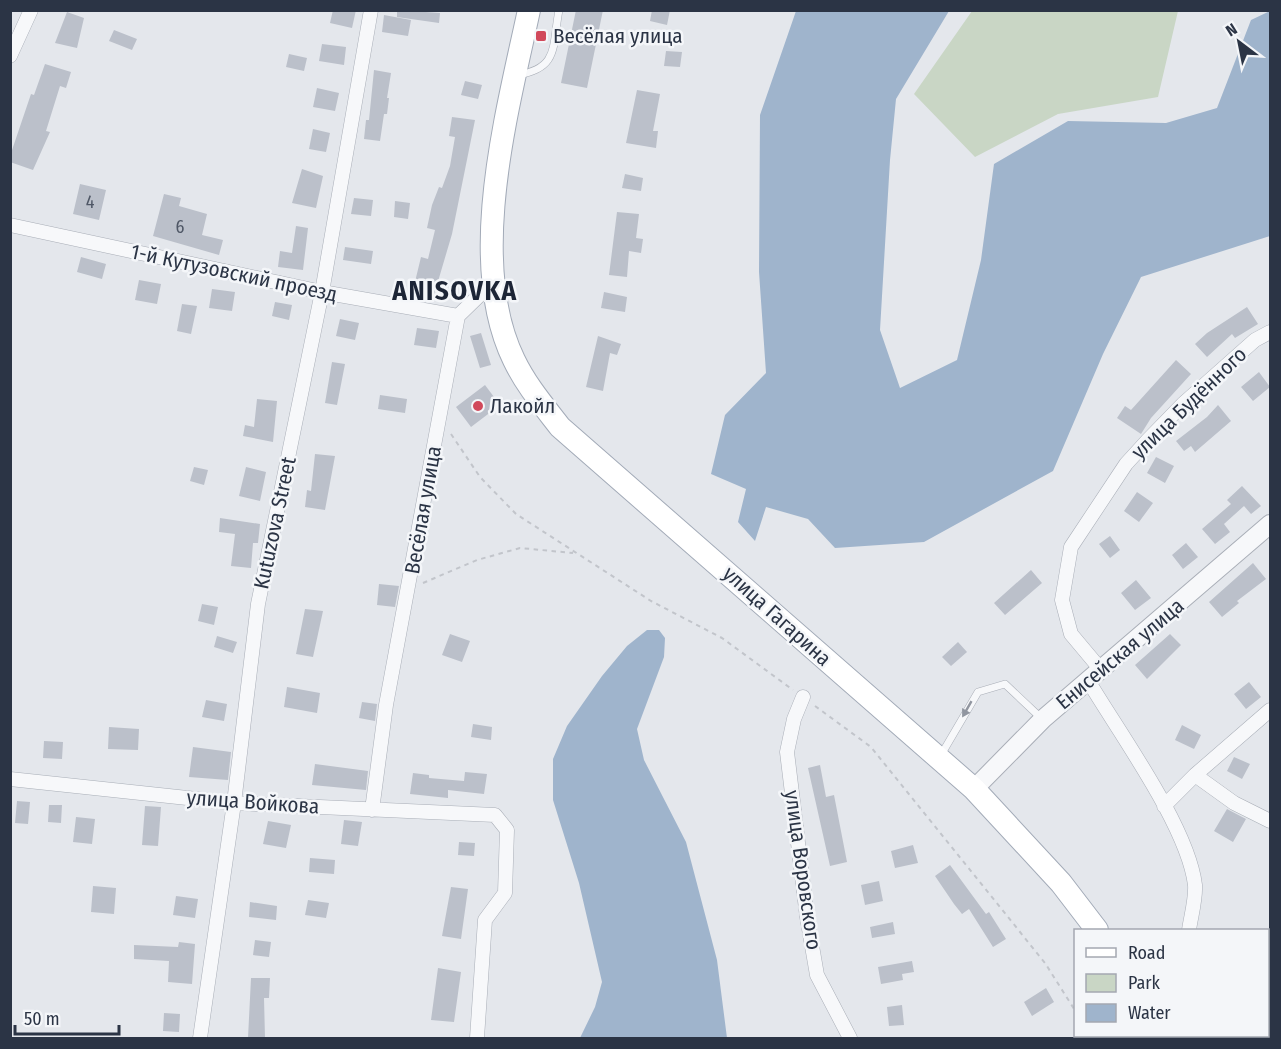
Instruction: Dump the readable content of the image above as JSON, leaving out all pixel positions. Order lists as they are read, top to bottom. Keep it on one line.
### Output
{"streets":{"main road":["улица Гагарина"],"street":["1-й Кутузовский проезд","улица Будённого","Весёлая улица","Kutuzova Street","Енисейская улица","улица Войкова","улица Воровского"]},"crossings":[["1-й Кутузовский проезд","Весёлая улица"],["1-й Кутузовский проезд","Kutuzova Street"],["улица Будённого","Енисейская улица"],["Весёлая улица","улица Войкова"],["Kutuzova Street","улица Войкова"],["улица Гагарина","Енисейская улица"]],"districts":["ANISOVKA"],"places":{"transit":["Весёлая улица"],"other":["Лакойл"]},"house_numbers":["4","6"],"legend":["Road","Park","Water"],"scale_bar":"50 m","north":"top left"}
